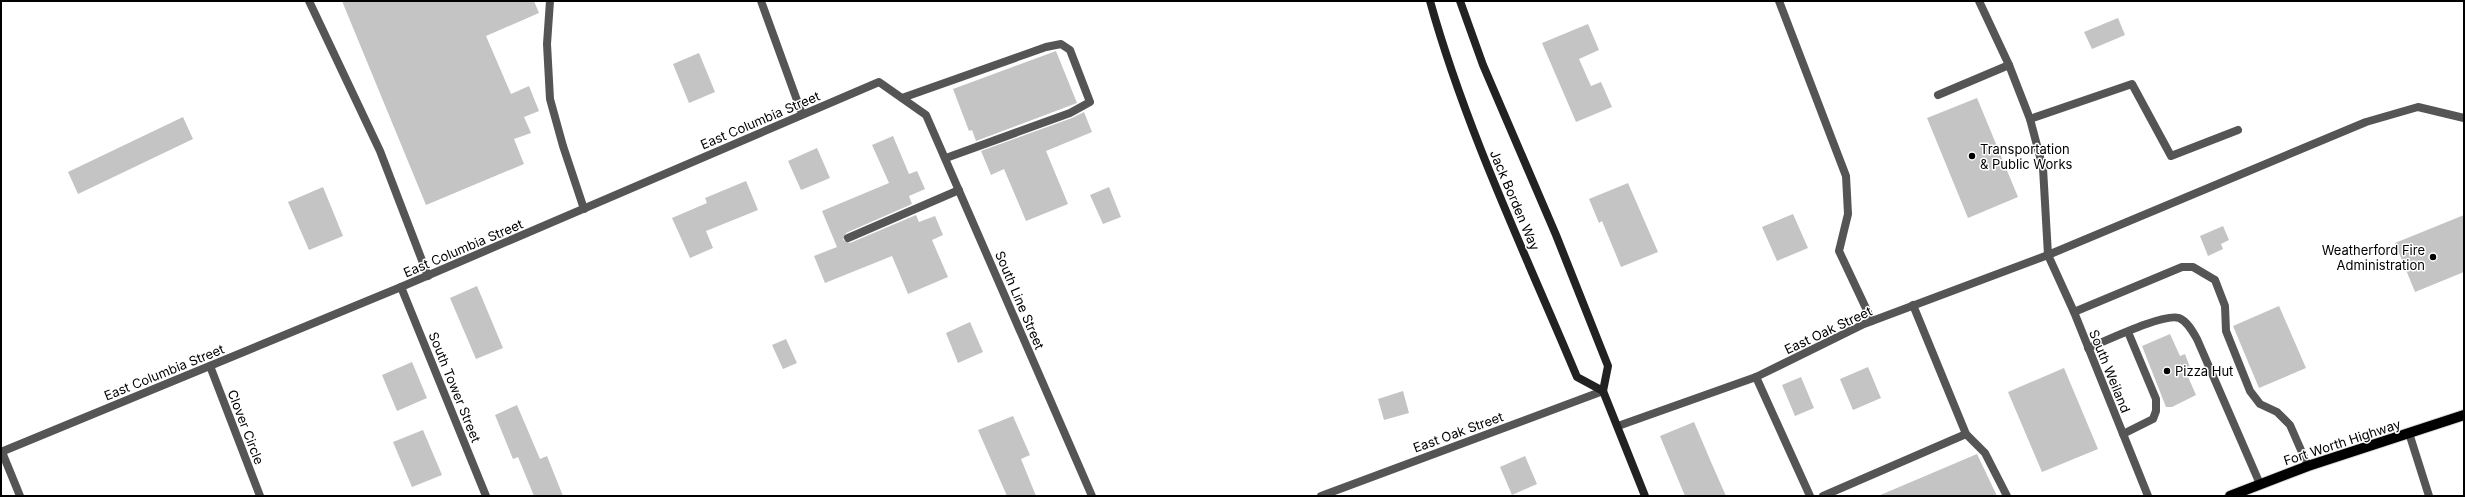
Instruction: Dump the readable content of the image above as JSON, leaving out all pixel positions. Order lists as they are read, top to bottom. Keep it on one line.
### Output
{"streets":{"main road":["Jack Borden Way","Fort Worth Highway"],"street":["East Columbia Street","South Line Street","East Oak Street","South Weiland","South Tower Street","Clover Circle"]},"crossings":[["East Columbia Street","South Line Street"],["East Columbia Street","South Tower Street"],["East Columbia Street","Clover Circle"],["Jack Borden Way","East Oak Street"],["East Oak Street","South Weiland"]],"places":["Transportation & Public Works","Weatherford Fire Administration","Pizza Hut"]}
